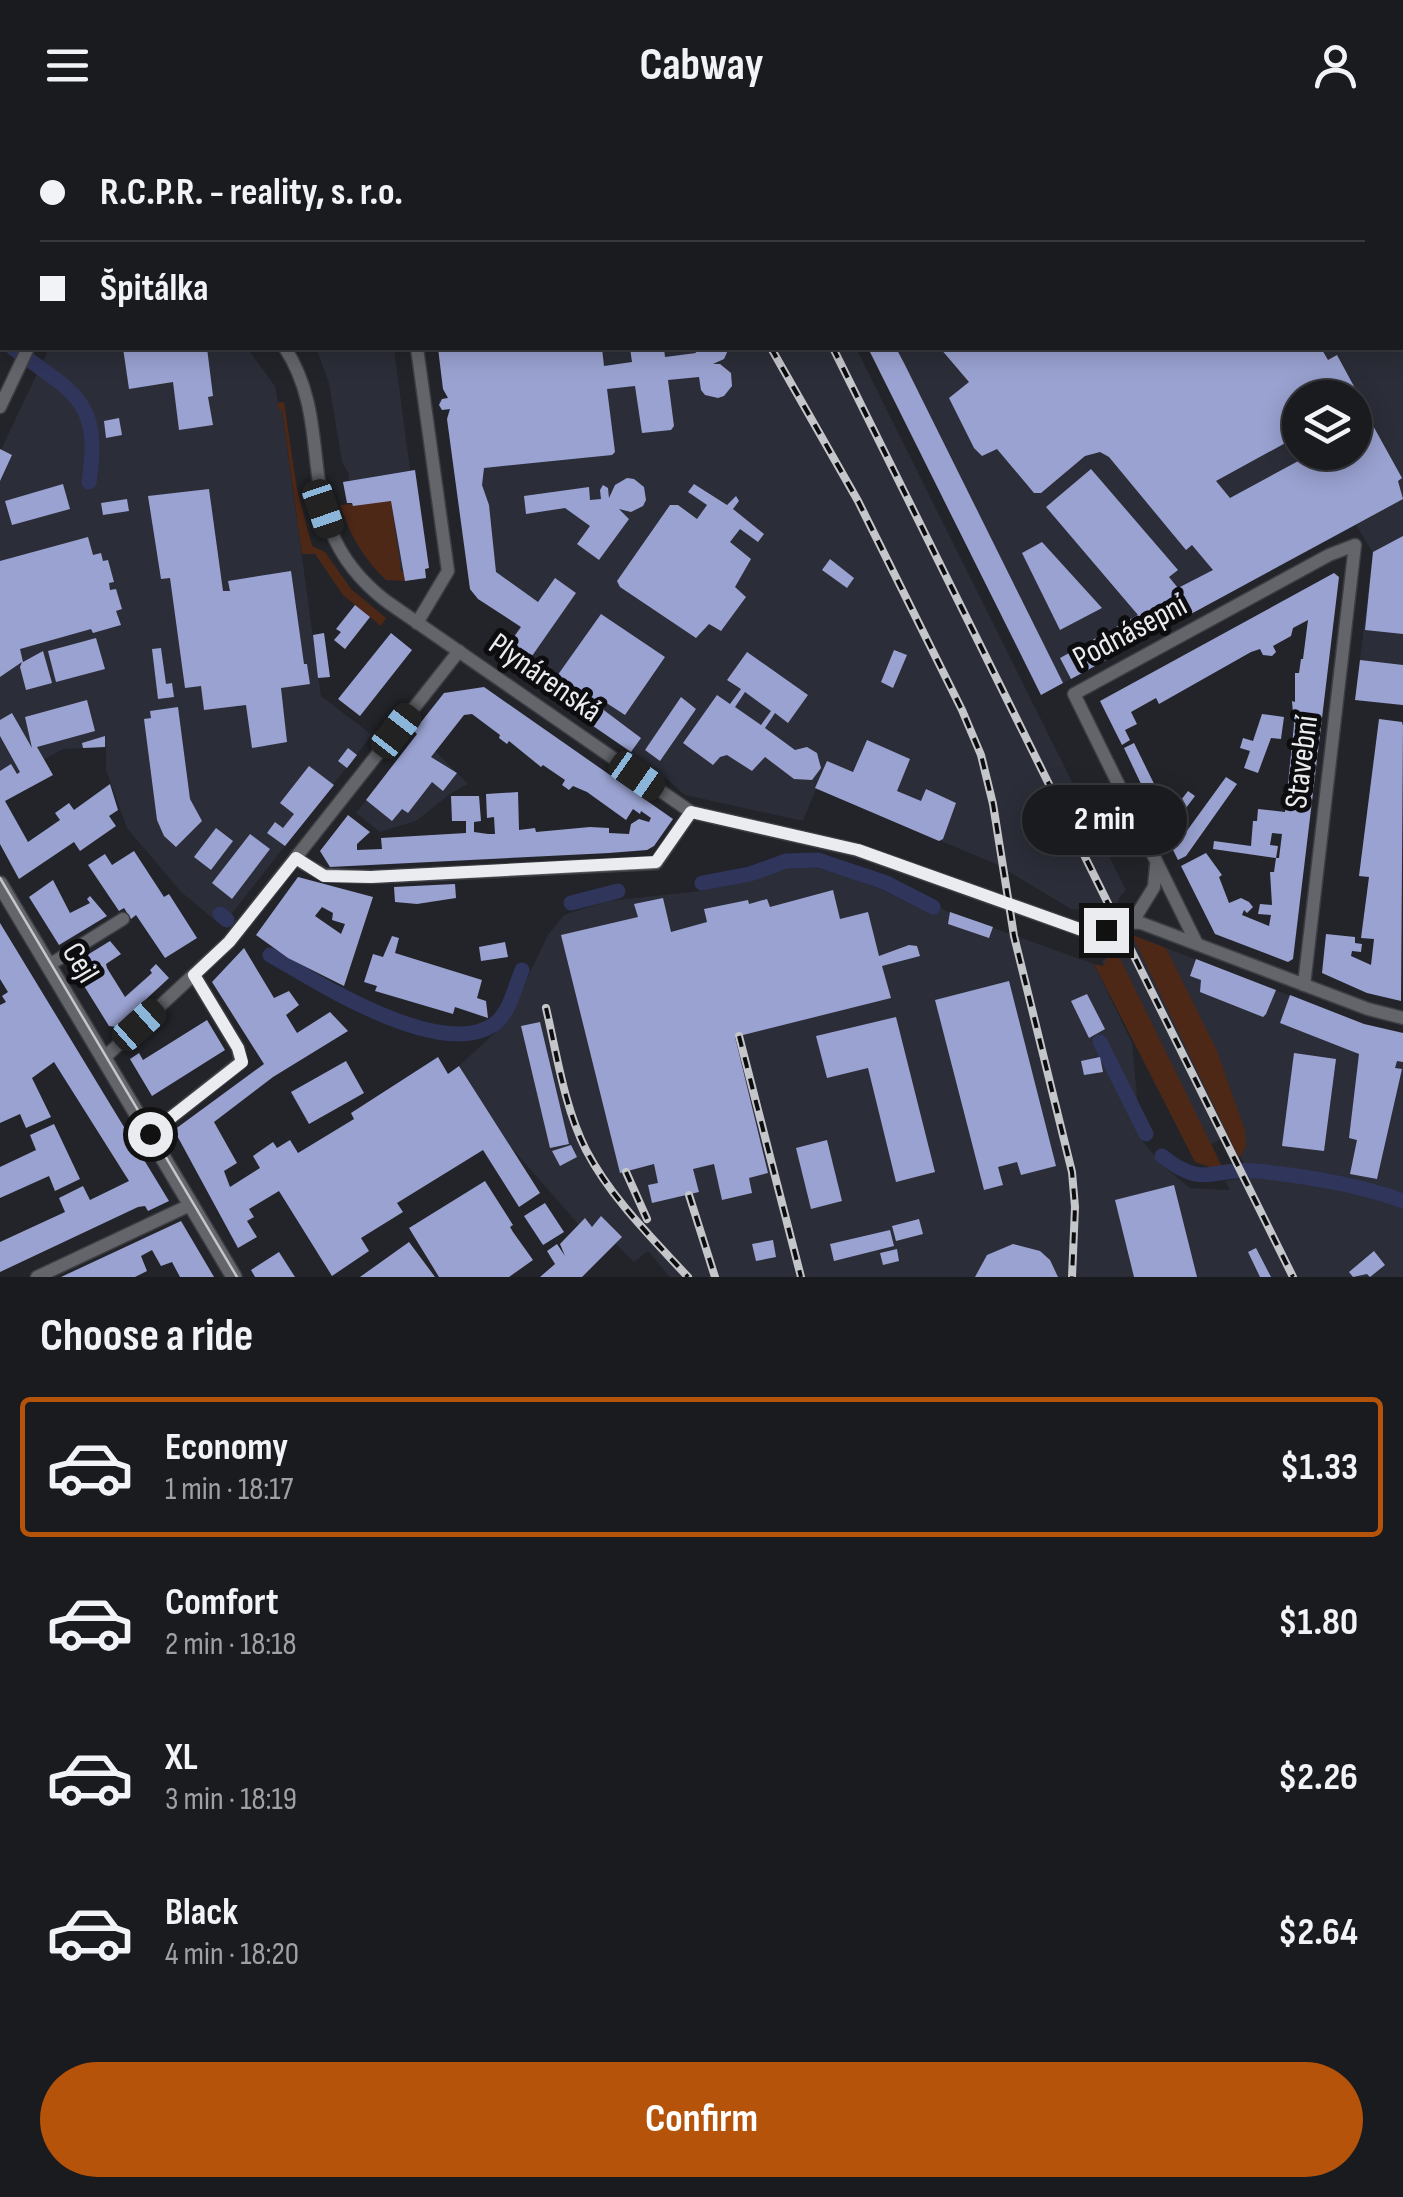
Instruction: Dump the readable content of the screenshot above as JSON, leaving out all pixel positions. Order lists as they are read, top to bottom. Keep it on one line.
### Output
{"streets":{"street":["Podnásepní","Plynárenská","Stavební","Cejl"]},"crossings":[["Podnásepní","Stavební"]],"page":{"header":"Cabway","banner":["R.C.P.R. - reality, s. r.o.","Špitálka"],"bubble":"2 min","heading":"Choose a ride","list":[{"name":"Economy","note":"1 min · 18:17","value":"$1.33"},{"name":"Comfort","note":"2 min · 18:18","value":"$1.80"},{"name":"XL","note":"3 min · 18:19","value":"$2.26"},{"name":"Black","note":"4 min · 18:20","value":"$2.64"}],"buttons":"Confirm"}}
